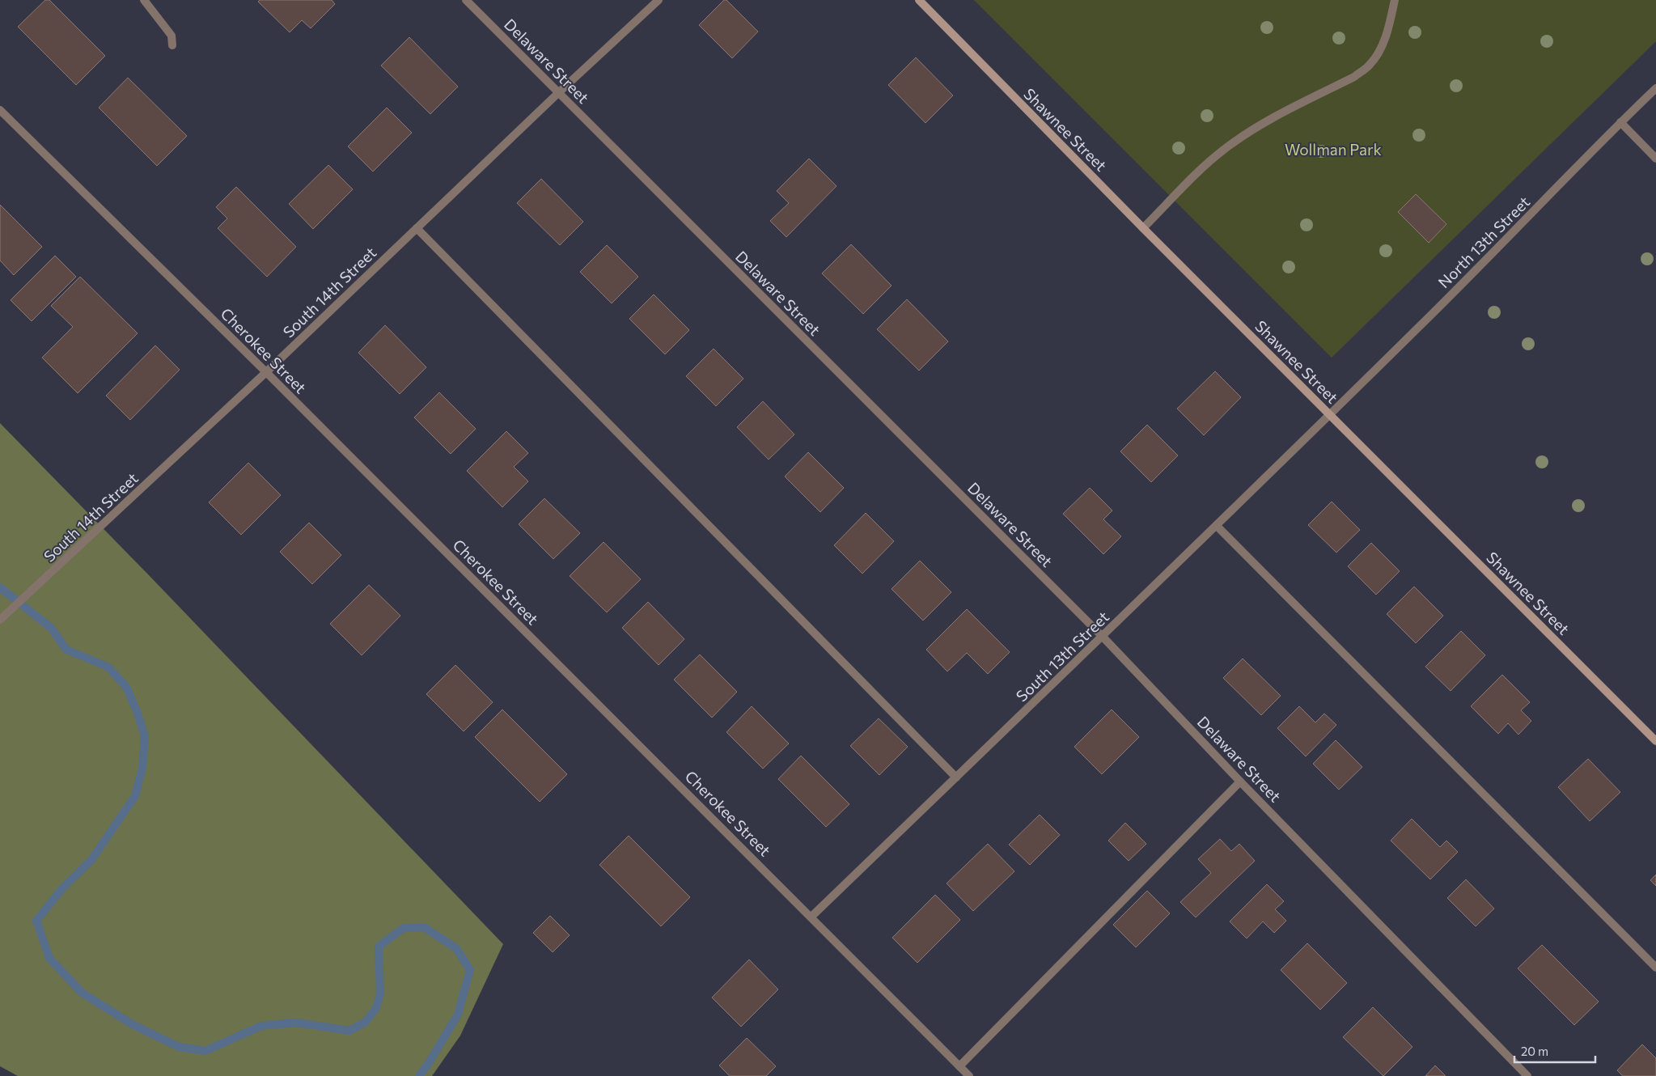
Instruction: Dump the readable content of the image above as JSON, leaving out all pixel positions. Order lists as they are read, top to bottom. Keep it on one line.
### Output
{"streets":{"street":["Delaware Street","Shawnee Street","North 13th Street","South 14th Street","Cherokee Street","South 13th Street"]},"crossings":[["Delaware Street","South 14th Street"],["Delaware Street","South 13th Street"],["Shawnee Street","North 13th Street"],["Shawnee Street","South 13th Street"],["North 13th Street","South 13th Street"],["South 14th Street","Cherokee Street"],["Cherokee Street","South 13th Street"]],"parks":["Wollman Park"],"scale_bar":"20 m"}
